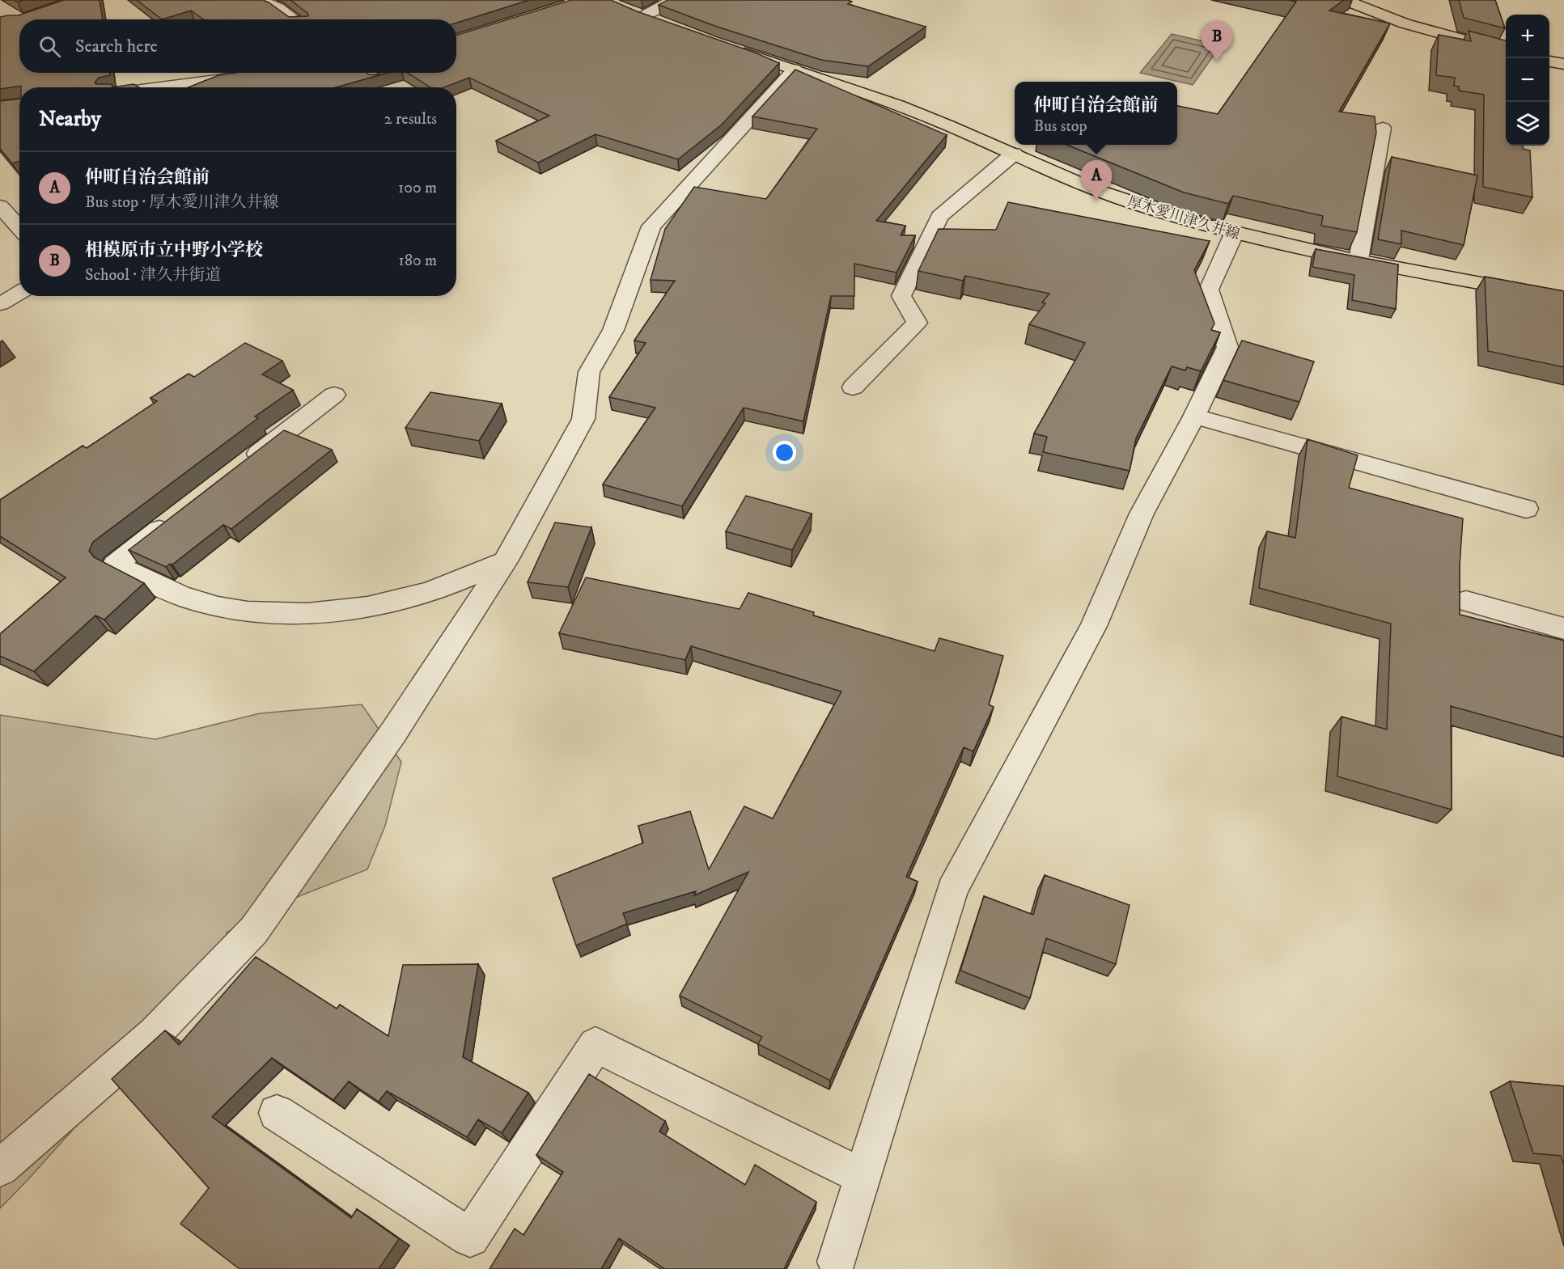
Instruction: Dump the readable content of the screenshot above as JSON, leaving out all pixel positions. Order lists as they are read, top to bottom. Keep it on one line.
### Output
{"streets":{"main road":["厚木愛川津久井線"]},"page":{"map_buttons":["+","−"],"search":"Search here","pins":["B","A"],"popup":["仲町自治会館前","Bus stop"],"heading":["Nearby","2 results"],"list":[{"mark":"A","name":"仲町自治会館前","note":"Bus stop · 厚木愛川津久井線","value":"100 m"},{"mark":"B","name":"相模原市立中野小学校","note":"School · 津久井街道","value":"180 m"}]}}
